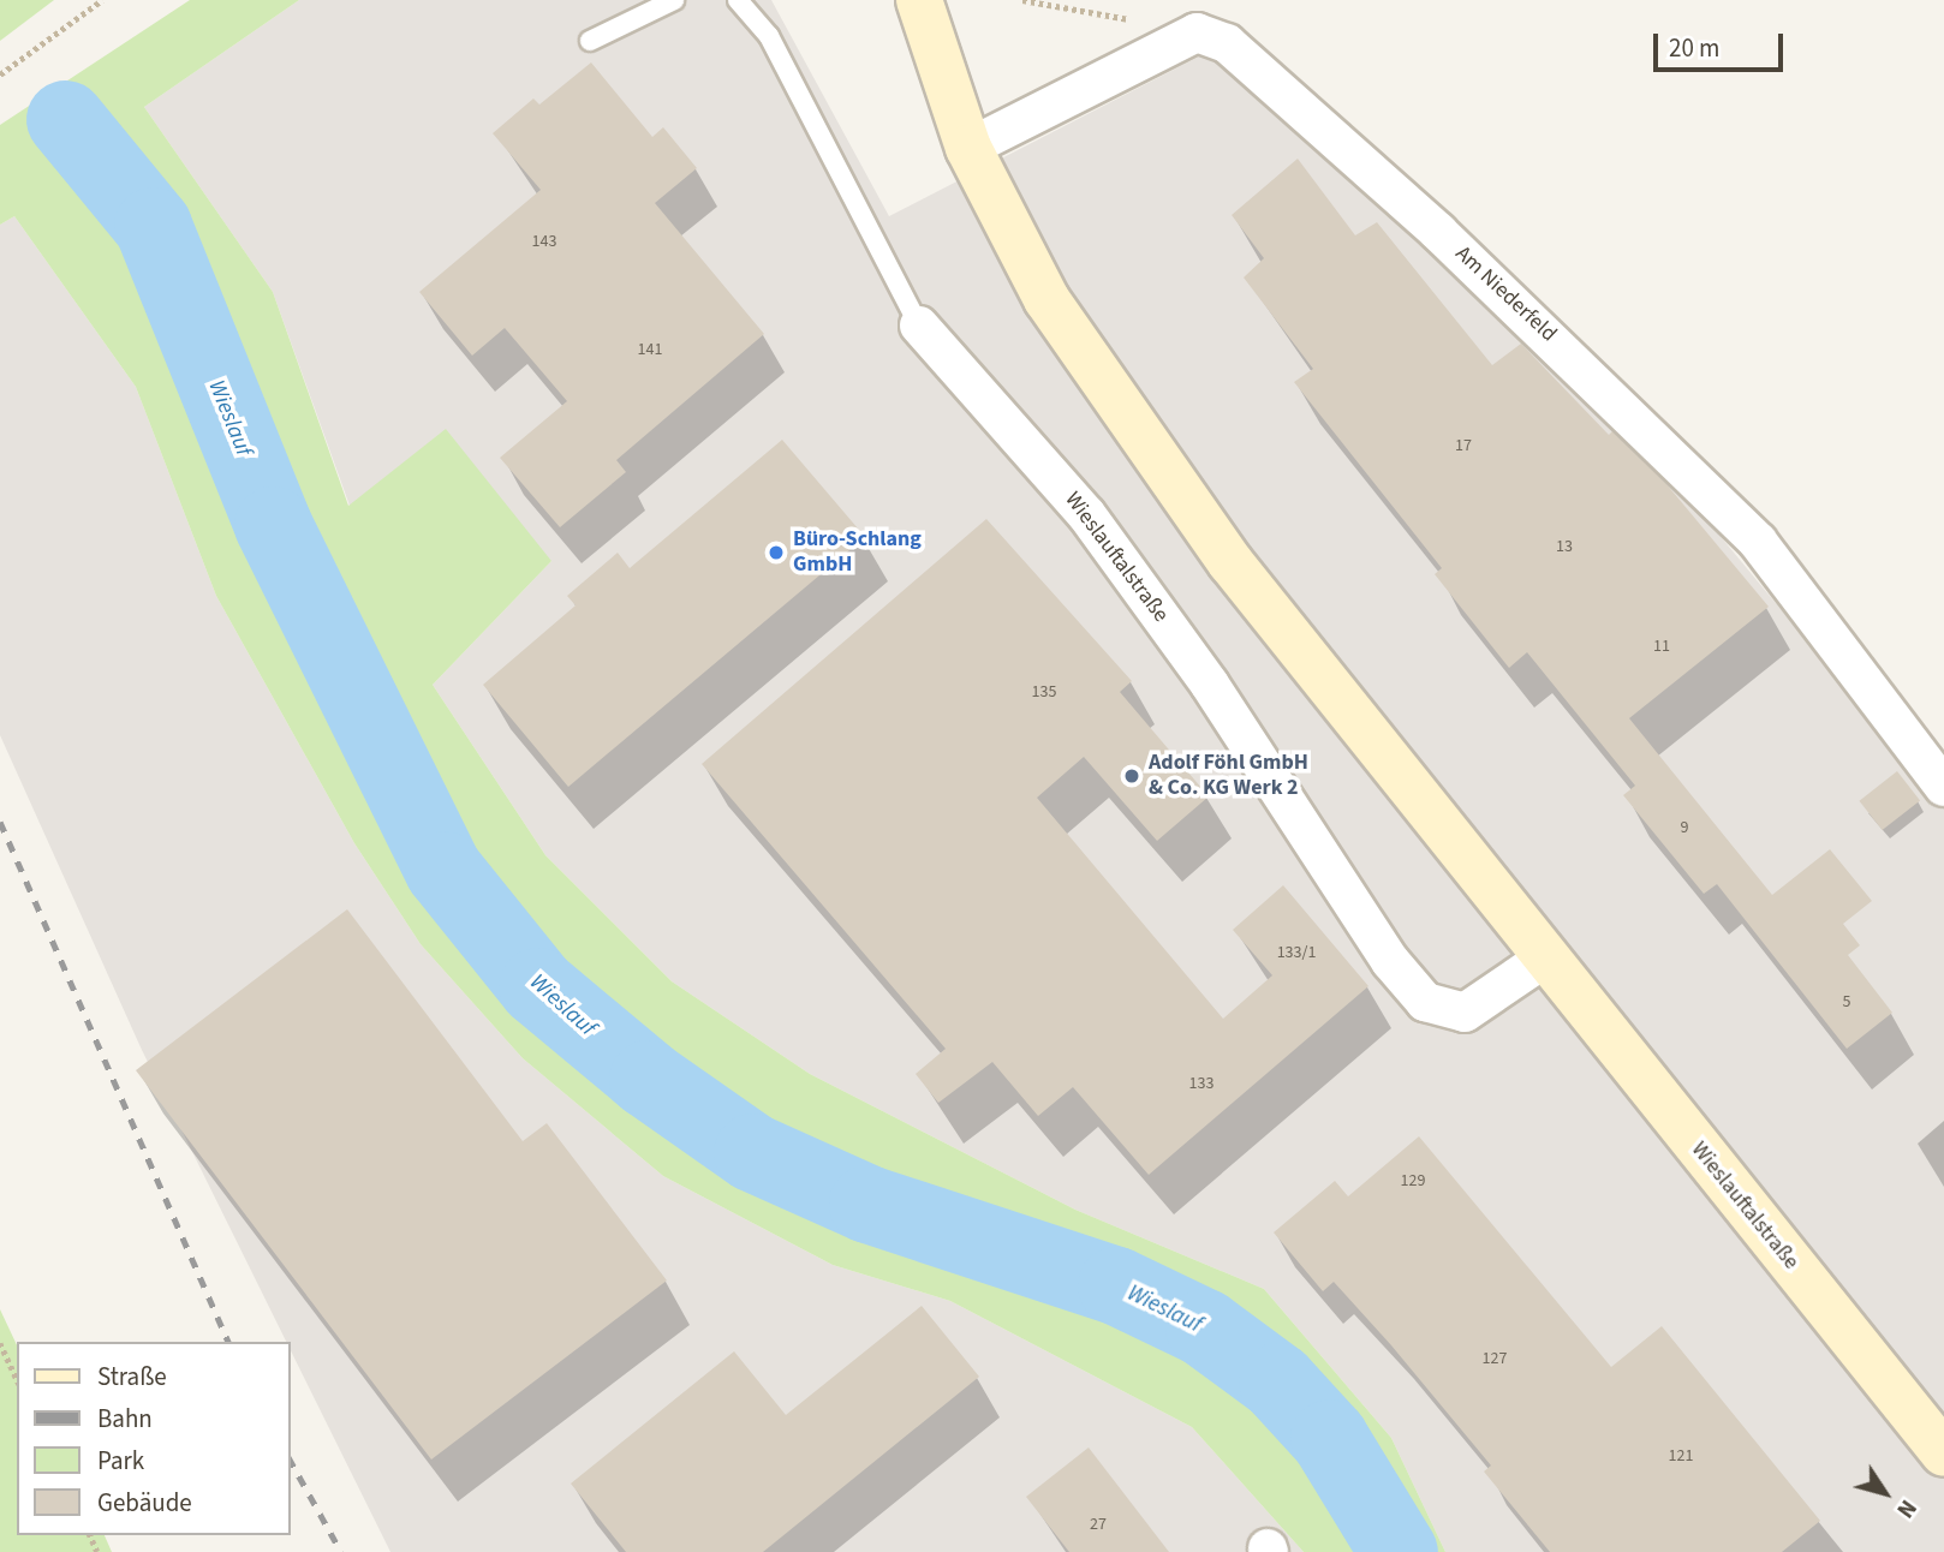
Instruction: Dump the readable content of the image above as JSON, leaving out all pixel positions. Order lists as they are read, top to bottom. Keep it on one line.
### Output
{"streets":{"street":["Am Niederfeld","Wieslauftalstraße"]},"water":["Wieslauf"],"places":["Büro-Schlang GmbH","Adolf Föhl GmbH & Co. KG Werk 2"],"house_numbers":["143","141","17","13","11","135","9","133/1","5","133","129","127","121","27"],"legend":["Straße","Bahn","Park","Gebäude"],"scale_bar":"20 m","north":"bottom right"}
